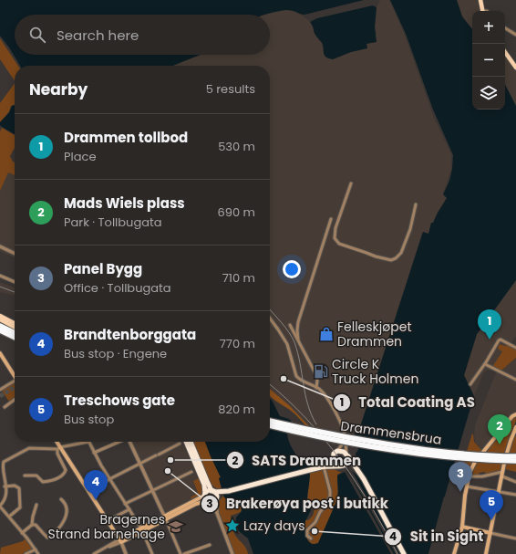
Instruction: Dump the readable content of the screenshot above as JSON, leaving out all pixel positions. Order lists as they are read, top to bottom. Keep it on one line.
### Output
{"streets":{"highway":["Drammensbrua"]},"places":{"shop":["Felleskjøpet Drammen"],"fuel station":["Circle K Truck Holmen"],"other":["Total Coating AS","SATS Drammen","Brakerøya post i butikk","Sit in Sight"],"place":["Lazy days"],"school or university":["Bragernes Strand barnehage"]},"page":{"map_buttons":["+","−"],"search":"Search here","heading":["Nearby","5 results"],"list":[{"mark":"1","name":"Drammen tollbod","note":"Place","value":"530 m"},{"mark":"2","name":"Mads Wiels plass","note":"Park · Tollbugata","value":"690 m"},{"mark":"3","name":"Panel Bygg","note":"Office · Tollbugata","value":"710 m"},{"mark":"4","name":"Brandtenborggata","note":"Bus stop · Engene","value":"770 m"},{"mark":"5","name":"Treschows gate","note":"Bus stop","value":"820 m"}],"pins":["1","2","3","4","5"]}}
